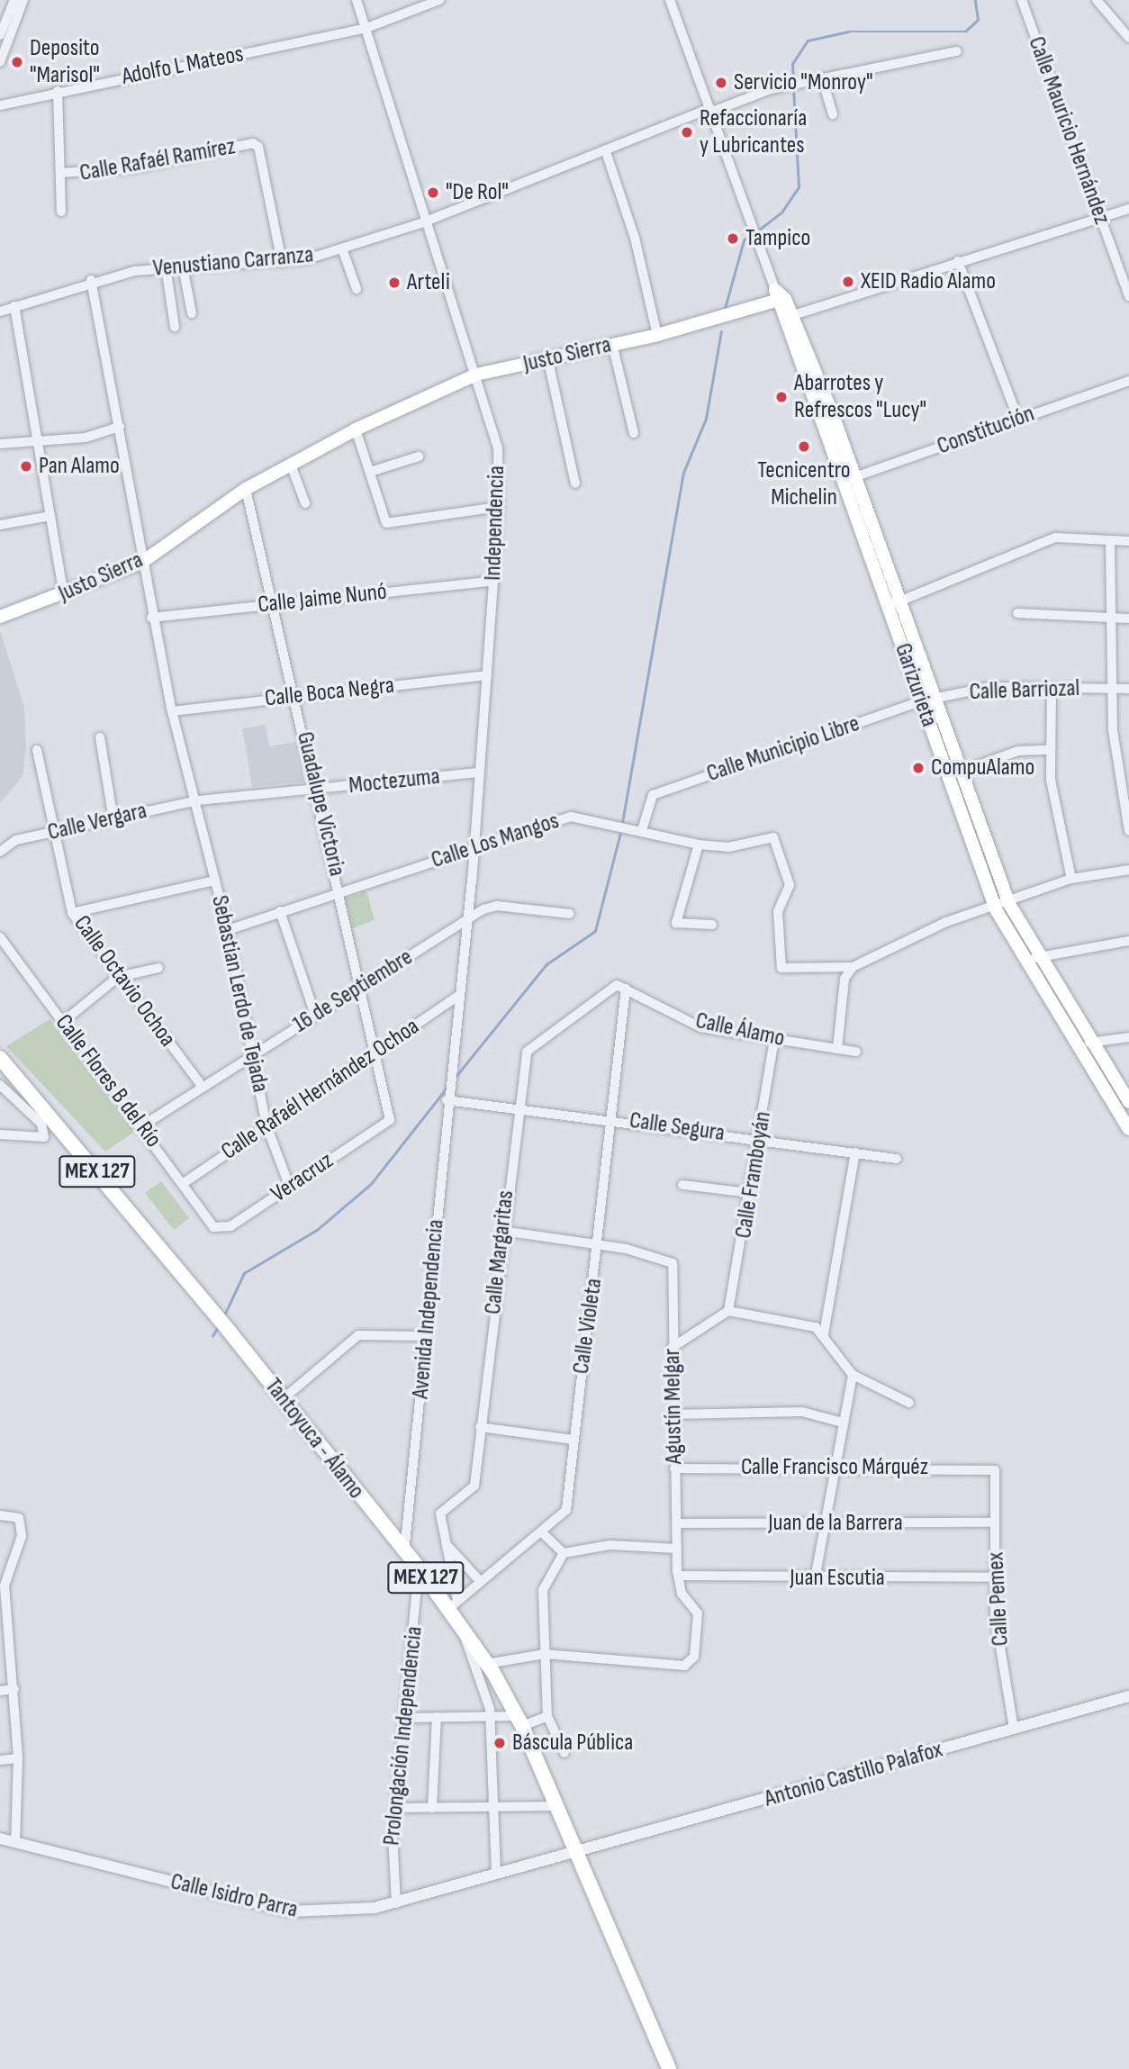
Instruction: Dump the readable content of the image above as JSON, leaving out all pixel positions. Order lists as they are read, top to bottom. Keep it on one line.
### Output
{"streets":{"main road":["Justo Sierra","Garizurieta","MEX 127","Tantoyuca - Álamo"],"street":["Adolfo L Mateos","Calle Mauricio Hernández","Calle Rafaél Ramírez","Venustiano Carranza","Constitución","Independencia","Calle Jaime Nunó","Calle Barriozal","Calle Boca Negra","Calle Municipio Libre","Moctezuma","Guadalupe Victoria","Calle Vergara","Calle Los Mangos","Calle Octavio Ochoa","16 de Septiembre","Sebastian Lerdo de Tejada","Calle Álamo","Calle Flores B del Río","Calle Rafaél Hernández Ochoa","Calle Segura","Calle Framboyán","Veracruz","Calle Margaritas","Avenida Independencia","Calle Violeta","Agustín Melgar","Calle Francisco Márquéz","Juan de la Barrera","Juan Escutia","Calle Pemex","Prolongación Independencia","Antonio Castillo Palafox","Calle Isidro Parra"]},"crossings":[["Adolfo L Mateos","Calle Rafaél Ramírez"],["Adolfo L Mateos","Independencia"],["Calle Rafaél Ramírez","Venustiano Carranza"],["Venustiano Carranza","Independencia"],["Venustiano Carranza","Garizurieta"],["Justo Sierra","Independencia"],["Justo Sierra","Garizurieta"],["Justo Sierra","Guadalupe Victoria"],["Justo Sierra","Sebastian Lerdo de Tejada"],["Constitución","Garizurieta"],["Independencia","Calle Jaime Nunó"],["Independencia","Calle Boca Negra"],["Independencia","Moctezuma"],["Independencia","Calle Los Mangos"],["Independencia","16 de Septiembre"],["Independencia","Calle Rafaél Hernández Ochoa"],["Independencia","Avenida Independencia"],["Calle Jaime Nunó","Guadalupe Victoria"],["Calle Jaime Nunó","Sebastian Lerdo de Tejada"],["Garizurieta","Calle Barriozal"],["Garizurieta","Calle Municipio Libre"],["Calle Barriozal","Calle Municipio Libre"],["Calle Boca Negra","Guadalupe Victoria"],["Calle Boca Negra","Sebastian Lerdo de Tejada"],["Calle Municipio Libre","Calle Los Mangos"],["Moctezuma","Guadalupe Victoria"],["Moctezuma","Calle Vergara"],["Moctezuma","Sebastian Lerdo de Tejada"],["Guadalupe Victoria","Calle Los Mangos"],["Guadalupe Victoria","16 de Septiembre"],["Guadalupe Victoria","Calle Rafaél Hernández Ochoa"],["Guadalupe Victoria","Veracruz"],["Calle Vergara","Calle Octavio Ochoa"],["Calle Vergara","Sebastian Lerdo de Tejada"],["Calle Los Mangos","Sebastian Lerdo de Tejada"],["Calle Octavio Ochoa","16 de Septiembre"],["16 de Septiembre","Sebastian Lerdo de Tejada"],["16 de Septiembre","Calle Flores B del Río"],["Sebastian Lerdo de Tejada","Calle Rafaél Hernández Ochoa"],["Sebastian Lerdo de Tejada","Veracruz"],["Calle Álamo","Calle Framboyán"],["Calle Álamo","Calle Margaritas"],["Calle Álamo","Calle Violeta"],["Calle Flores B del Río","Calle Rafaél Hernández Ochoa"],["Calle Flores B del Río","Veracruz"],["Calle Segura","Calle Framboyán"],["Calle Segura","Calle Margaritas"],["Calle Segura","Avenida Independencia"],["Calle Segura","Calle Violeta"],["MEX 127","Tantoyuca - Álamo"],["MEX 127","Antonio Castillo Palafox"],["MEX 127","Calle Isidro Parra"],["Calle Margaritas","Calle Violeta"],["Calle Margaritas","Tantoyuca - Álamo"],["Avenida Independencia","Tantoyuca - Álamo"],["Calle Violeta","Agustín Melgar"],["Calle Violeta","Tantoyuca - Álamo"],["Agustín Melgar","Calle Francisco Márquéz"],["Agustín Melgar","Juan de la Barrera"],["Agustín Melgar","Juan Escutia"],["Tantoyuca - Álamo","Prolongación Independencia"],["Tantoyuca - Álamo","Antonio Castillo Palafox"],["Tantoyuca - Álamo","Calle Isidro Parra"],["Calle Francisco Márquéz","Calle Pemex"],["Juan de la Barrera","Calle Pemex"],["Juan Escutia","Calle Pemex"],["Calle Pemex","Antonio Castillo Palafox"],["Prolongación Independencia","Calle Isidro Parra"],["Antonio Castillo Palafox","Calle Isidro Parra"]],"places":["Deposito \"Marisol\"","Servicio \"Monroy\"","Refaccionaría y Lubricantes","\"De Rol\"","Tampico","XEID Radio Alamo","Arteli","Abarrotes y Refrescos \"Lucy\"","Tecnicentro Michelin","Pan Alamo","CompuAlamo","Báscula Pública"]}
